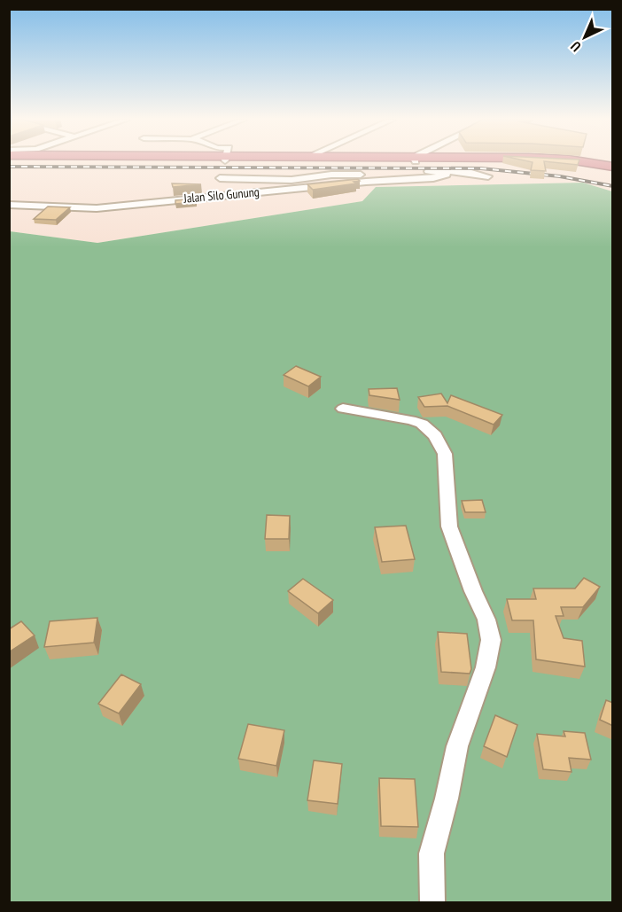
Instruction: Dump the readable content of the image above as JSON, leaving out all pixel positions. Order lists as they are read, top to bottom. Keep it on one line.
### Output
{"streets":{"street":["Jalan Silo Gunung"]},"north":"bottom left"}
